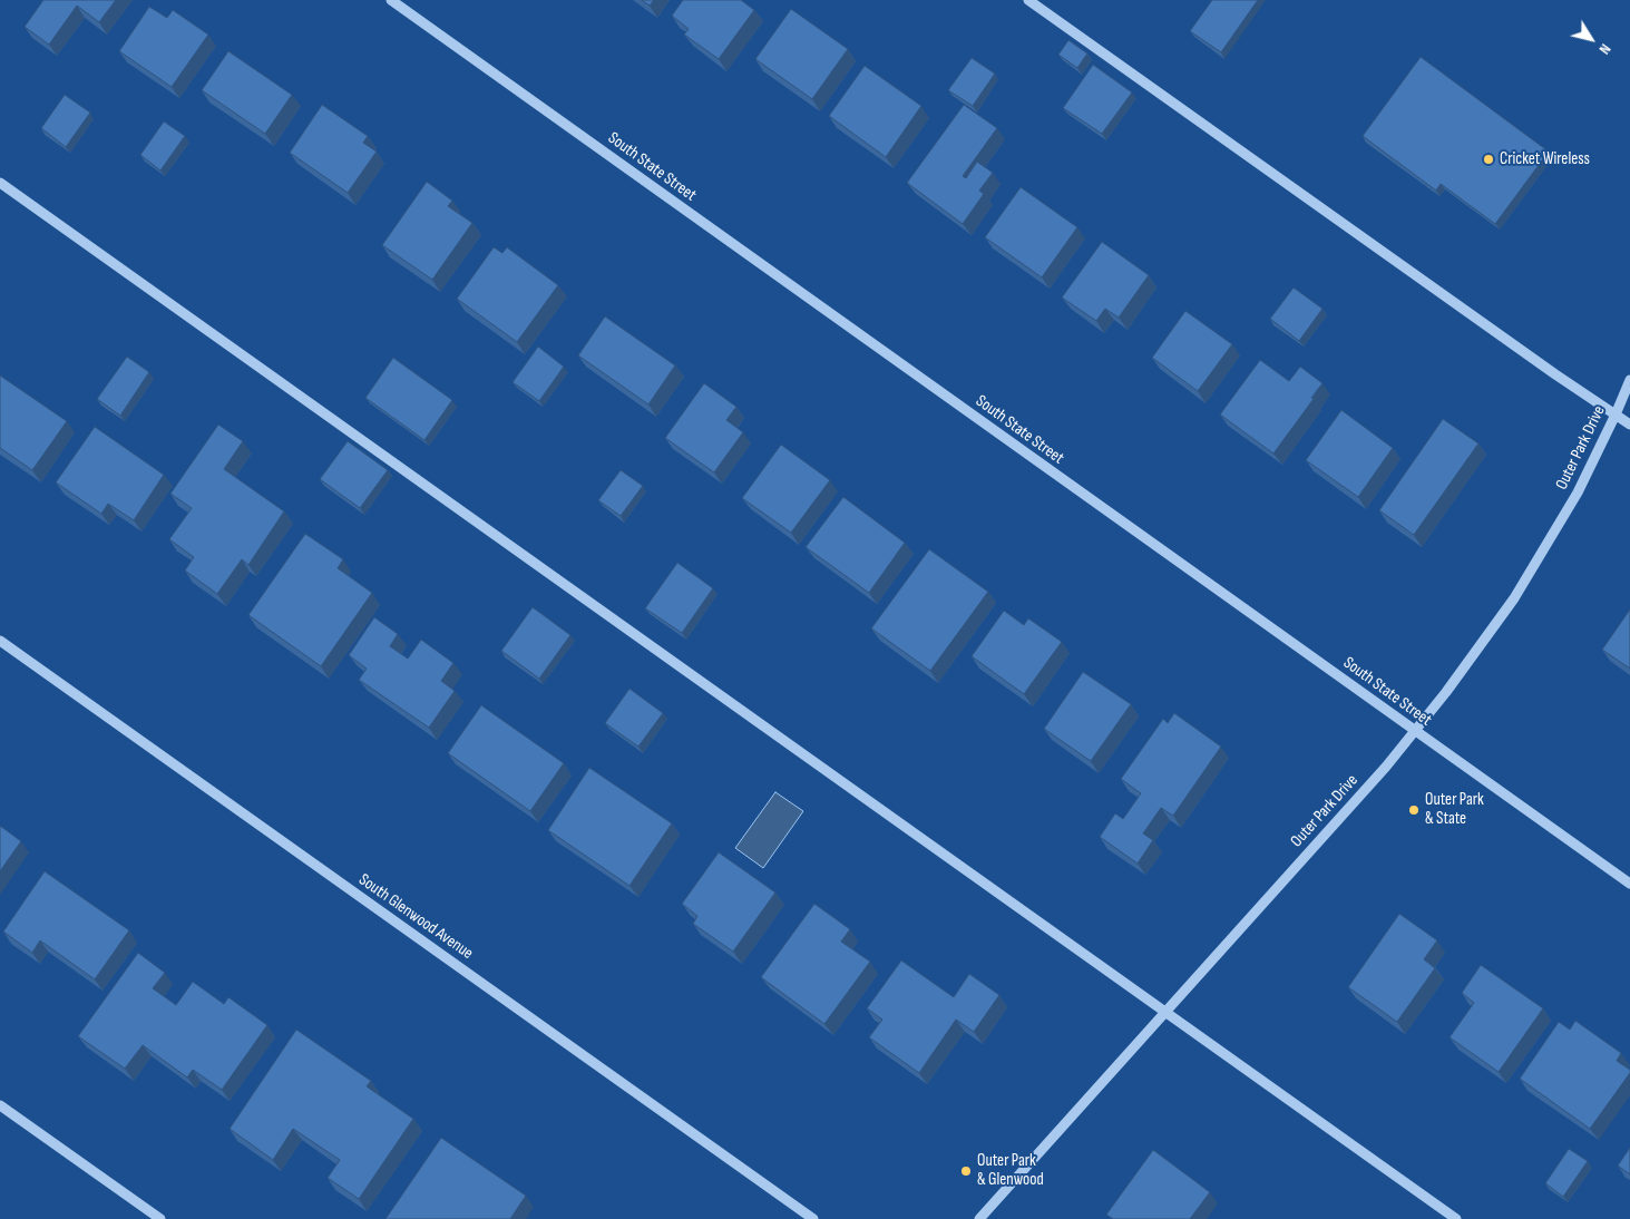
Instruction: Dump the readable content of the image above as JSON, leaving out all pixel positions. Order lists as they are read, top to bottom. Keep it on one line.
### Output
{"streets":{"street":["South State Street","Outer Park Drive","South Glenwood Avenue"]},"crossings":[["South State Street","Outer Park Drive"]],"places":["Cricket Wireless","Outer Park & State","Outer Park & Glenwood"],"north":"bottom right"}
